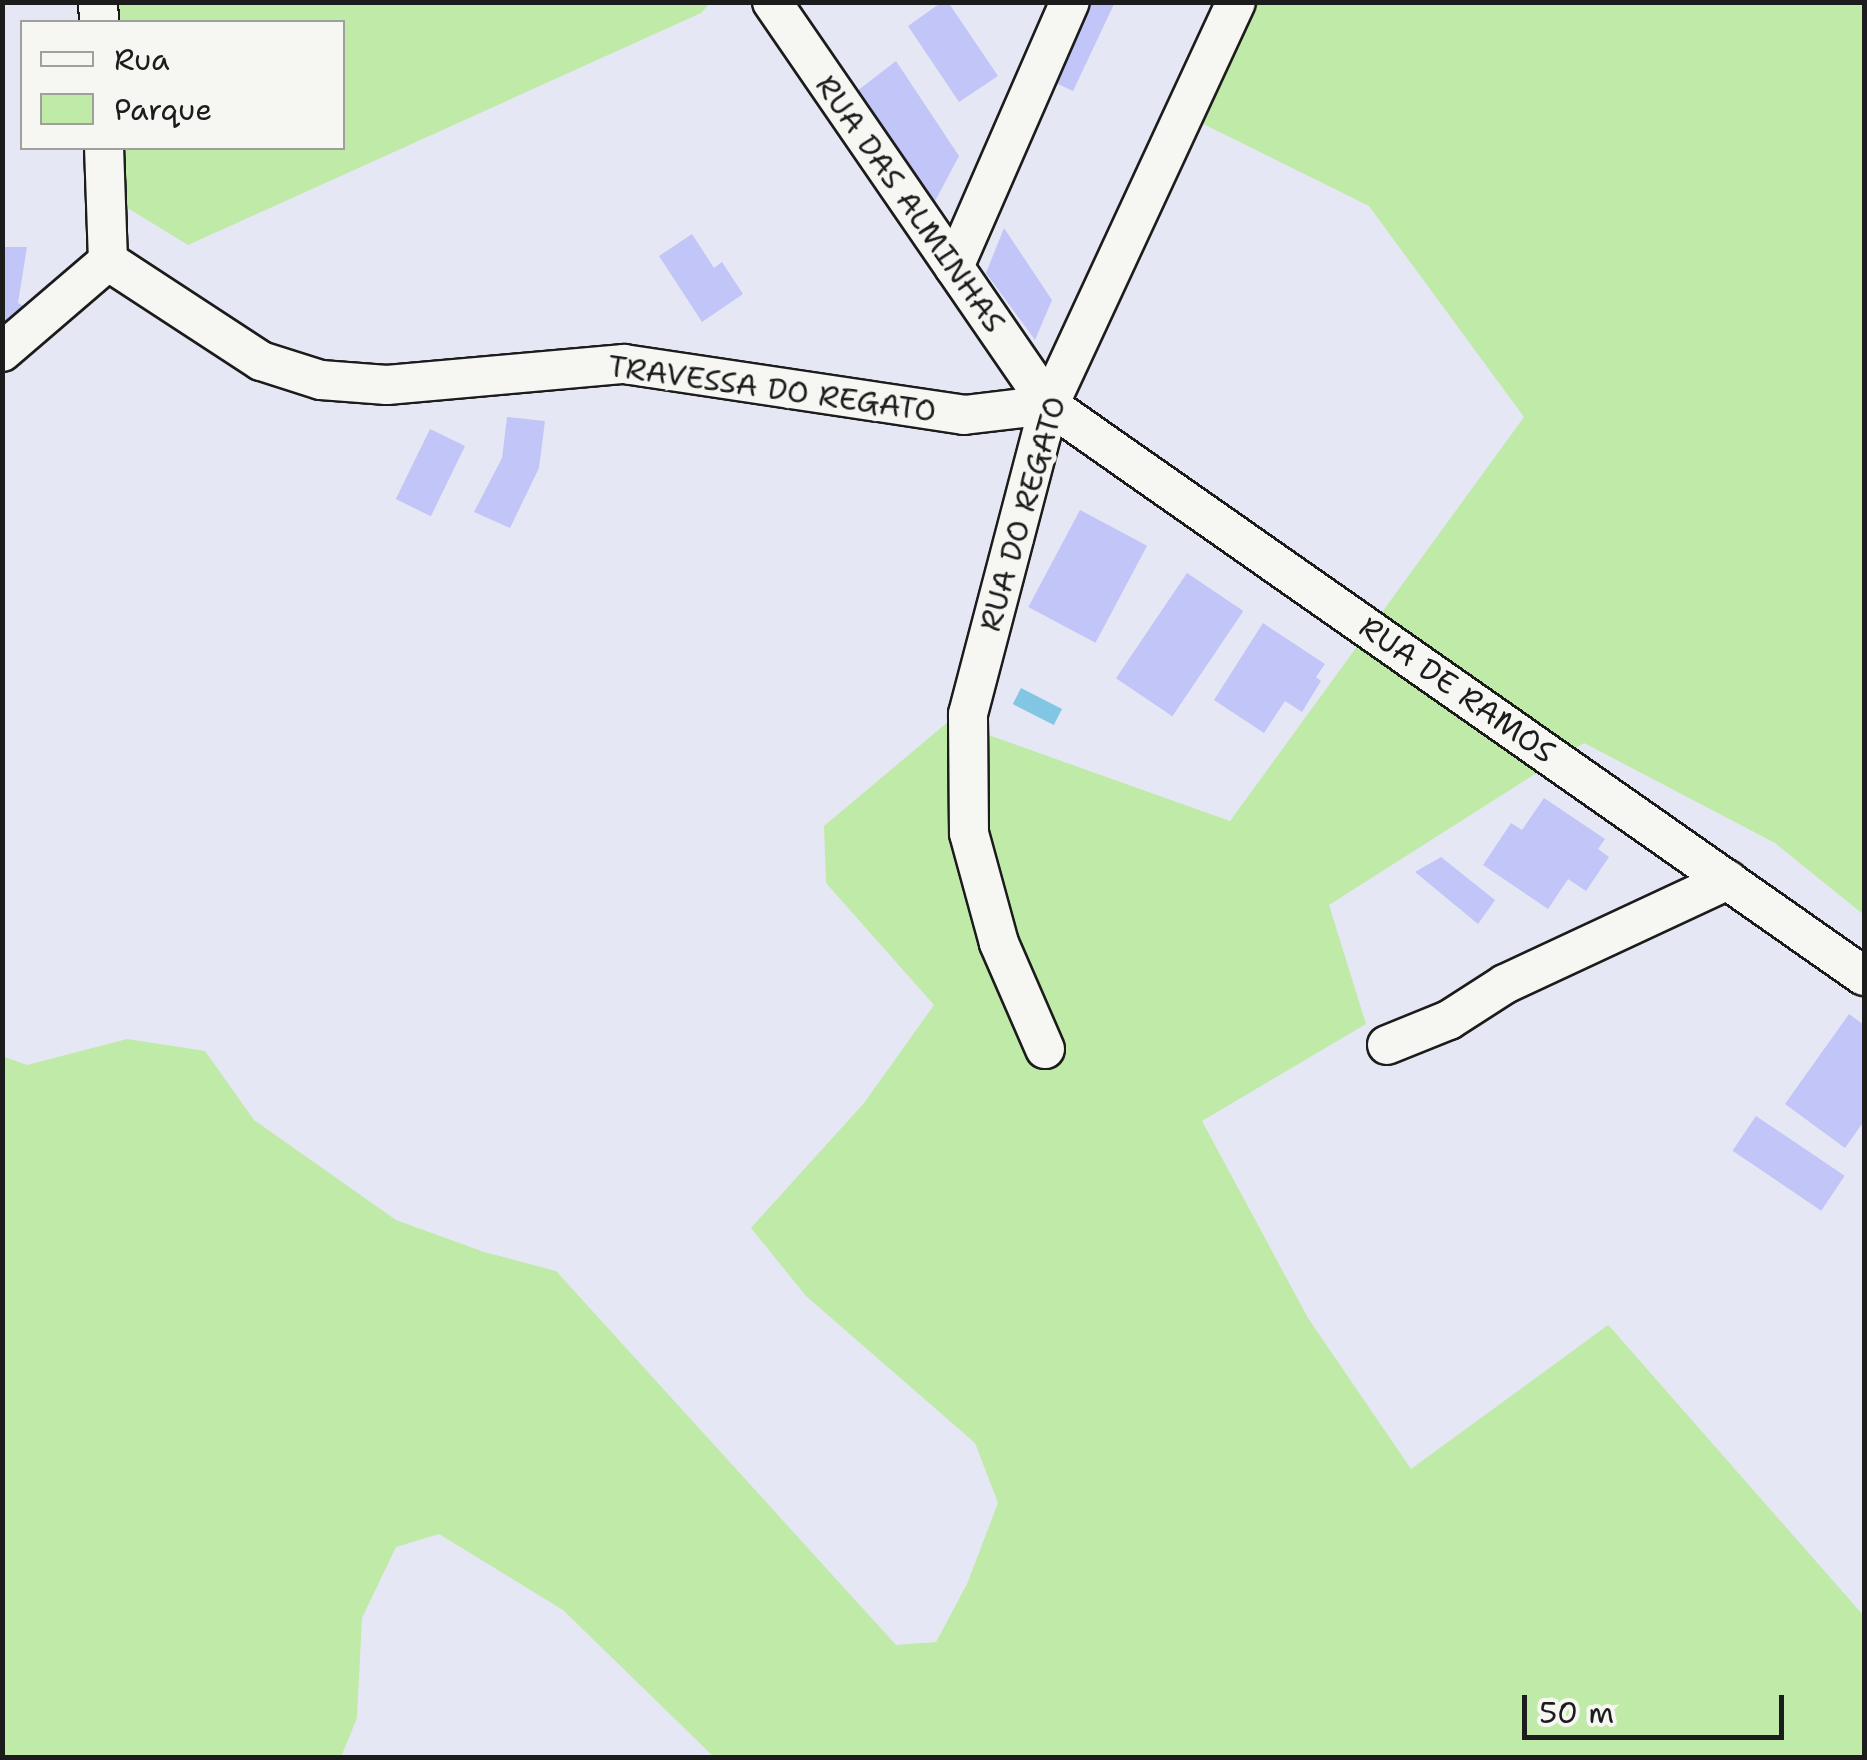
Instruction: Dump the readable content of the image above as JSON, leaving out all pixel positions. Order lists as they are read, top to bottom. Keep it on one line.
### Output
{"streets":{"street":["RUA DAS ALMINHAS","TRAVESSA DO REGATO","RUA DO REGATO","RUA DE RAMOS"]},"crossings":[["RUA DAS ALMINHAS","TRAVESSA DO REGATO"],["RUA DAS ALMINHAS","RUA DO REGATO"],["RUA DAS ALMINHAS","RUA DE RAMOS"],["TRAVESSA DO REGATO","RUA DO REGATO"],["TRAVESSA DO REGATO","RUA DE RAMOS"],["RUA DO REGATO","RUA DE RAMOS"]],"legend":["Rua","Parque"],"scale_bar":"50 m"}
